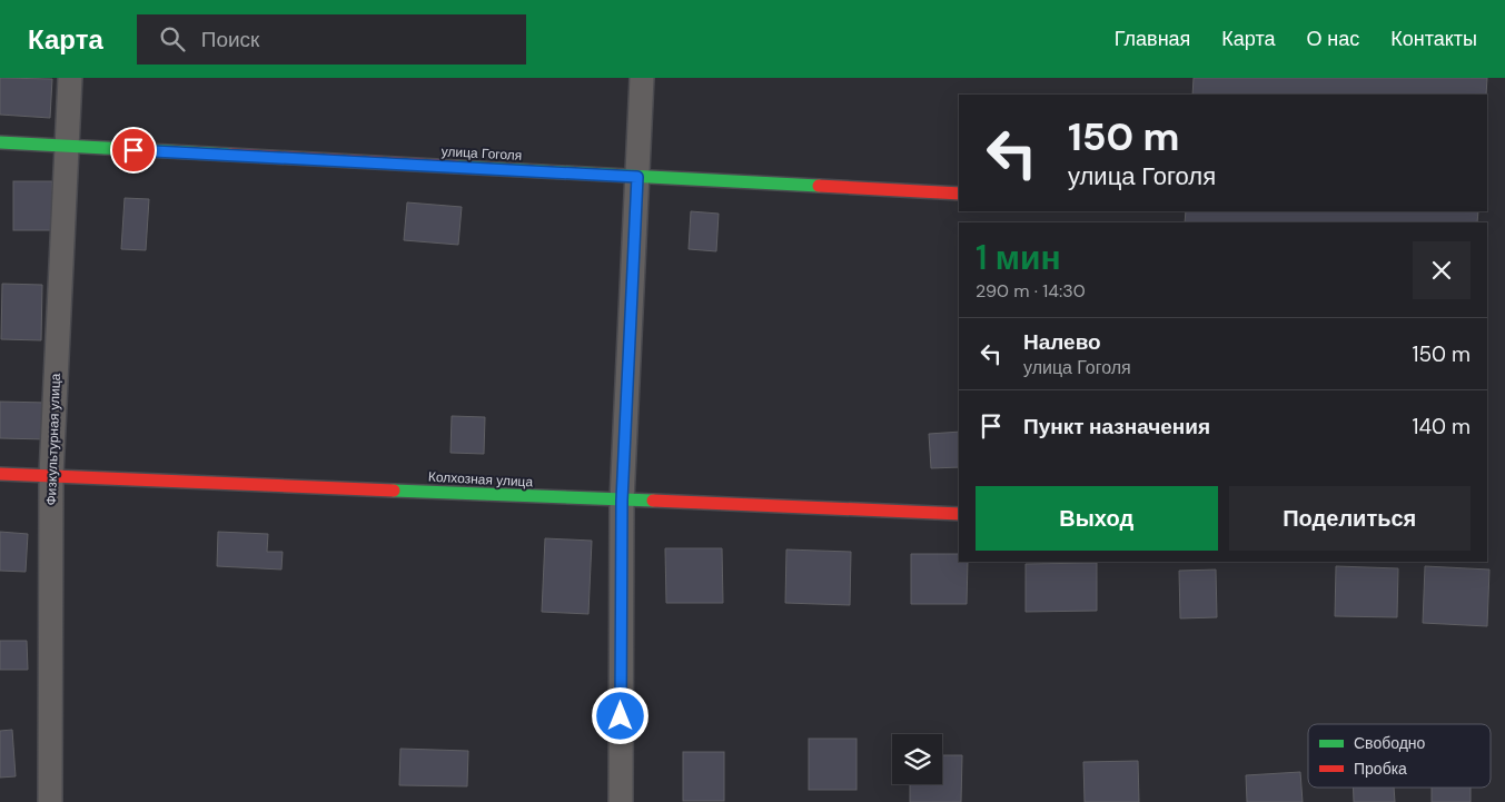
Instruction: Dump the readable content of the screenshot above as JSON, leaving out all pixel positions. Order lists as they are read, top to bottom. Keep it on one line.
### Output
{"streets":{"street":["улица Гоголя","Физкультурная улица","Колхозная улица"]},"crossings":[["улица Гоголя","Физкультурная улица"],["Физкультурная улица","Колхозная улица"]],"legend":["Свободно","Пробка"],"page":{"header":"Карта","search":"Поиск","nav":["Главная","Карта","О нас","Контакты"],"turn":["150 m","улица Гоголя"],"heading":["1 мин","290 m · 14:30"],"list":[{"name":"Налево","note":"улица Гоголя","value":"150 m"},{"name":"Пункт назначения","value":"140 m"}],"buttons":["Выход","Поделиться"]}}
